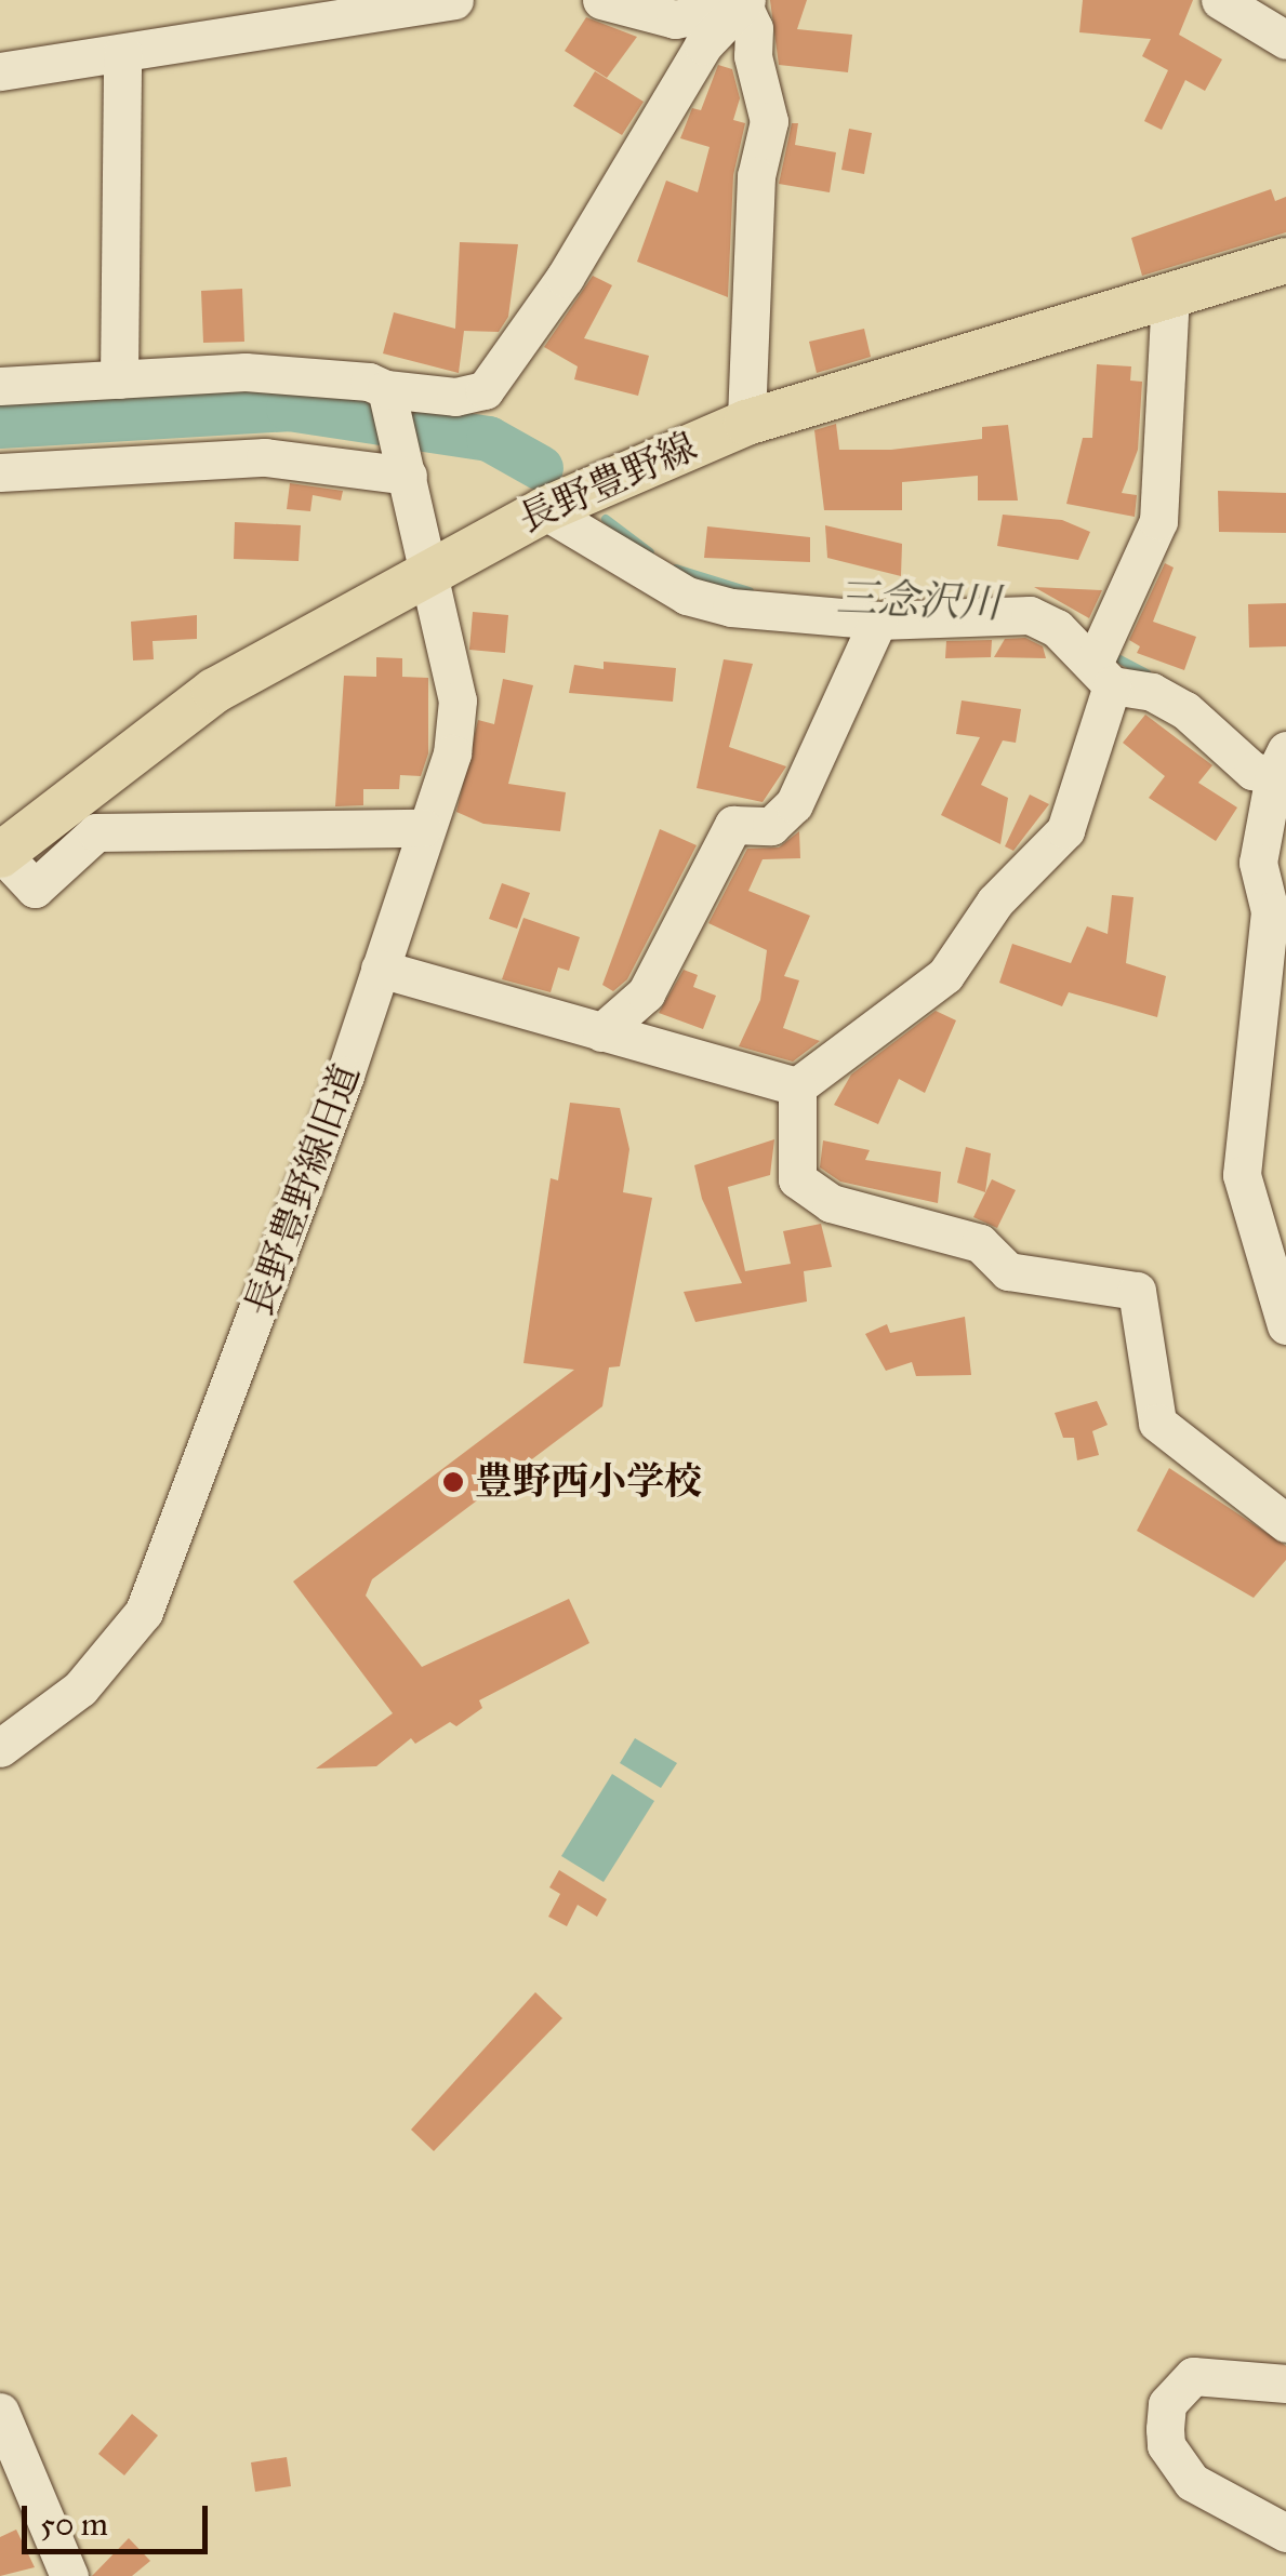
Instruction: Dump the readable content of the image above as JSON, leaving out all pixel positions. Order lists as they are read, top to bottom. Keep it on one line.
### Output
{"streets":{"main road":["長野豊野線"],"street":["長野豊野線旧道"]},"crossings":[["長野豊野線","長野豊野線旧道"]],"water":["三念沢川"],"places":["豊野西小学校"],"scale_bar":"50 m"}
